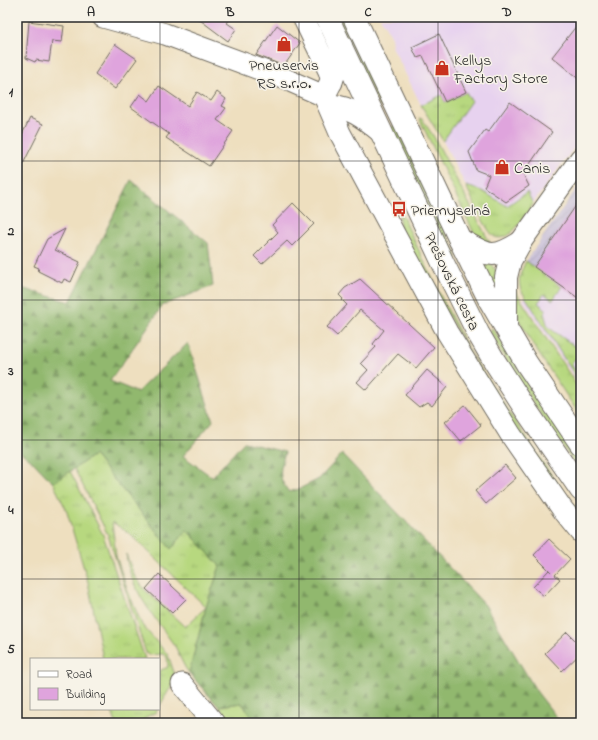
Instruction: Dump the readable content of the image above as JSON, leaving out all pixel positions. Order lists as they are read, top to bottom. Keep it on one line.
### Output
{"streets":{"highway":["Prešovská cesta"]},"places":{"shop":["Pneuservis RS s.r.o.","Kellys Factory Store","Canis"],"bus stop":["Priemyselná"]},"legend":["Road","Building"],"grid":{"columns":["A","B","C","D"],"rows":["1","2","3","4","5"]}}
